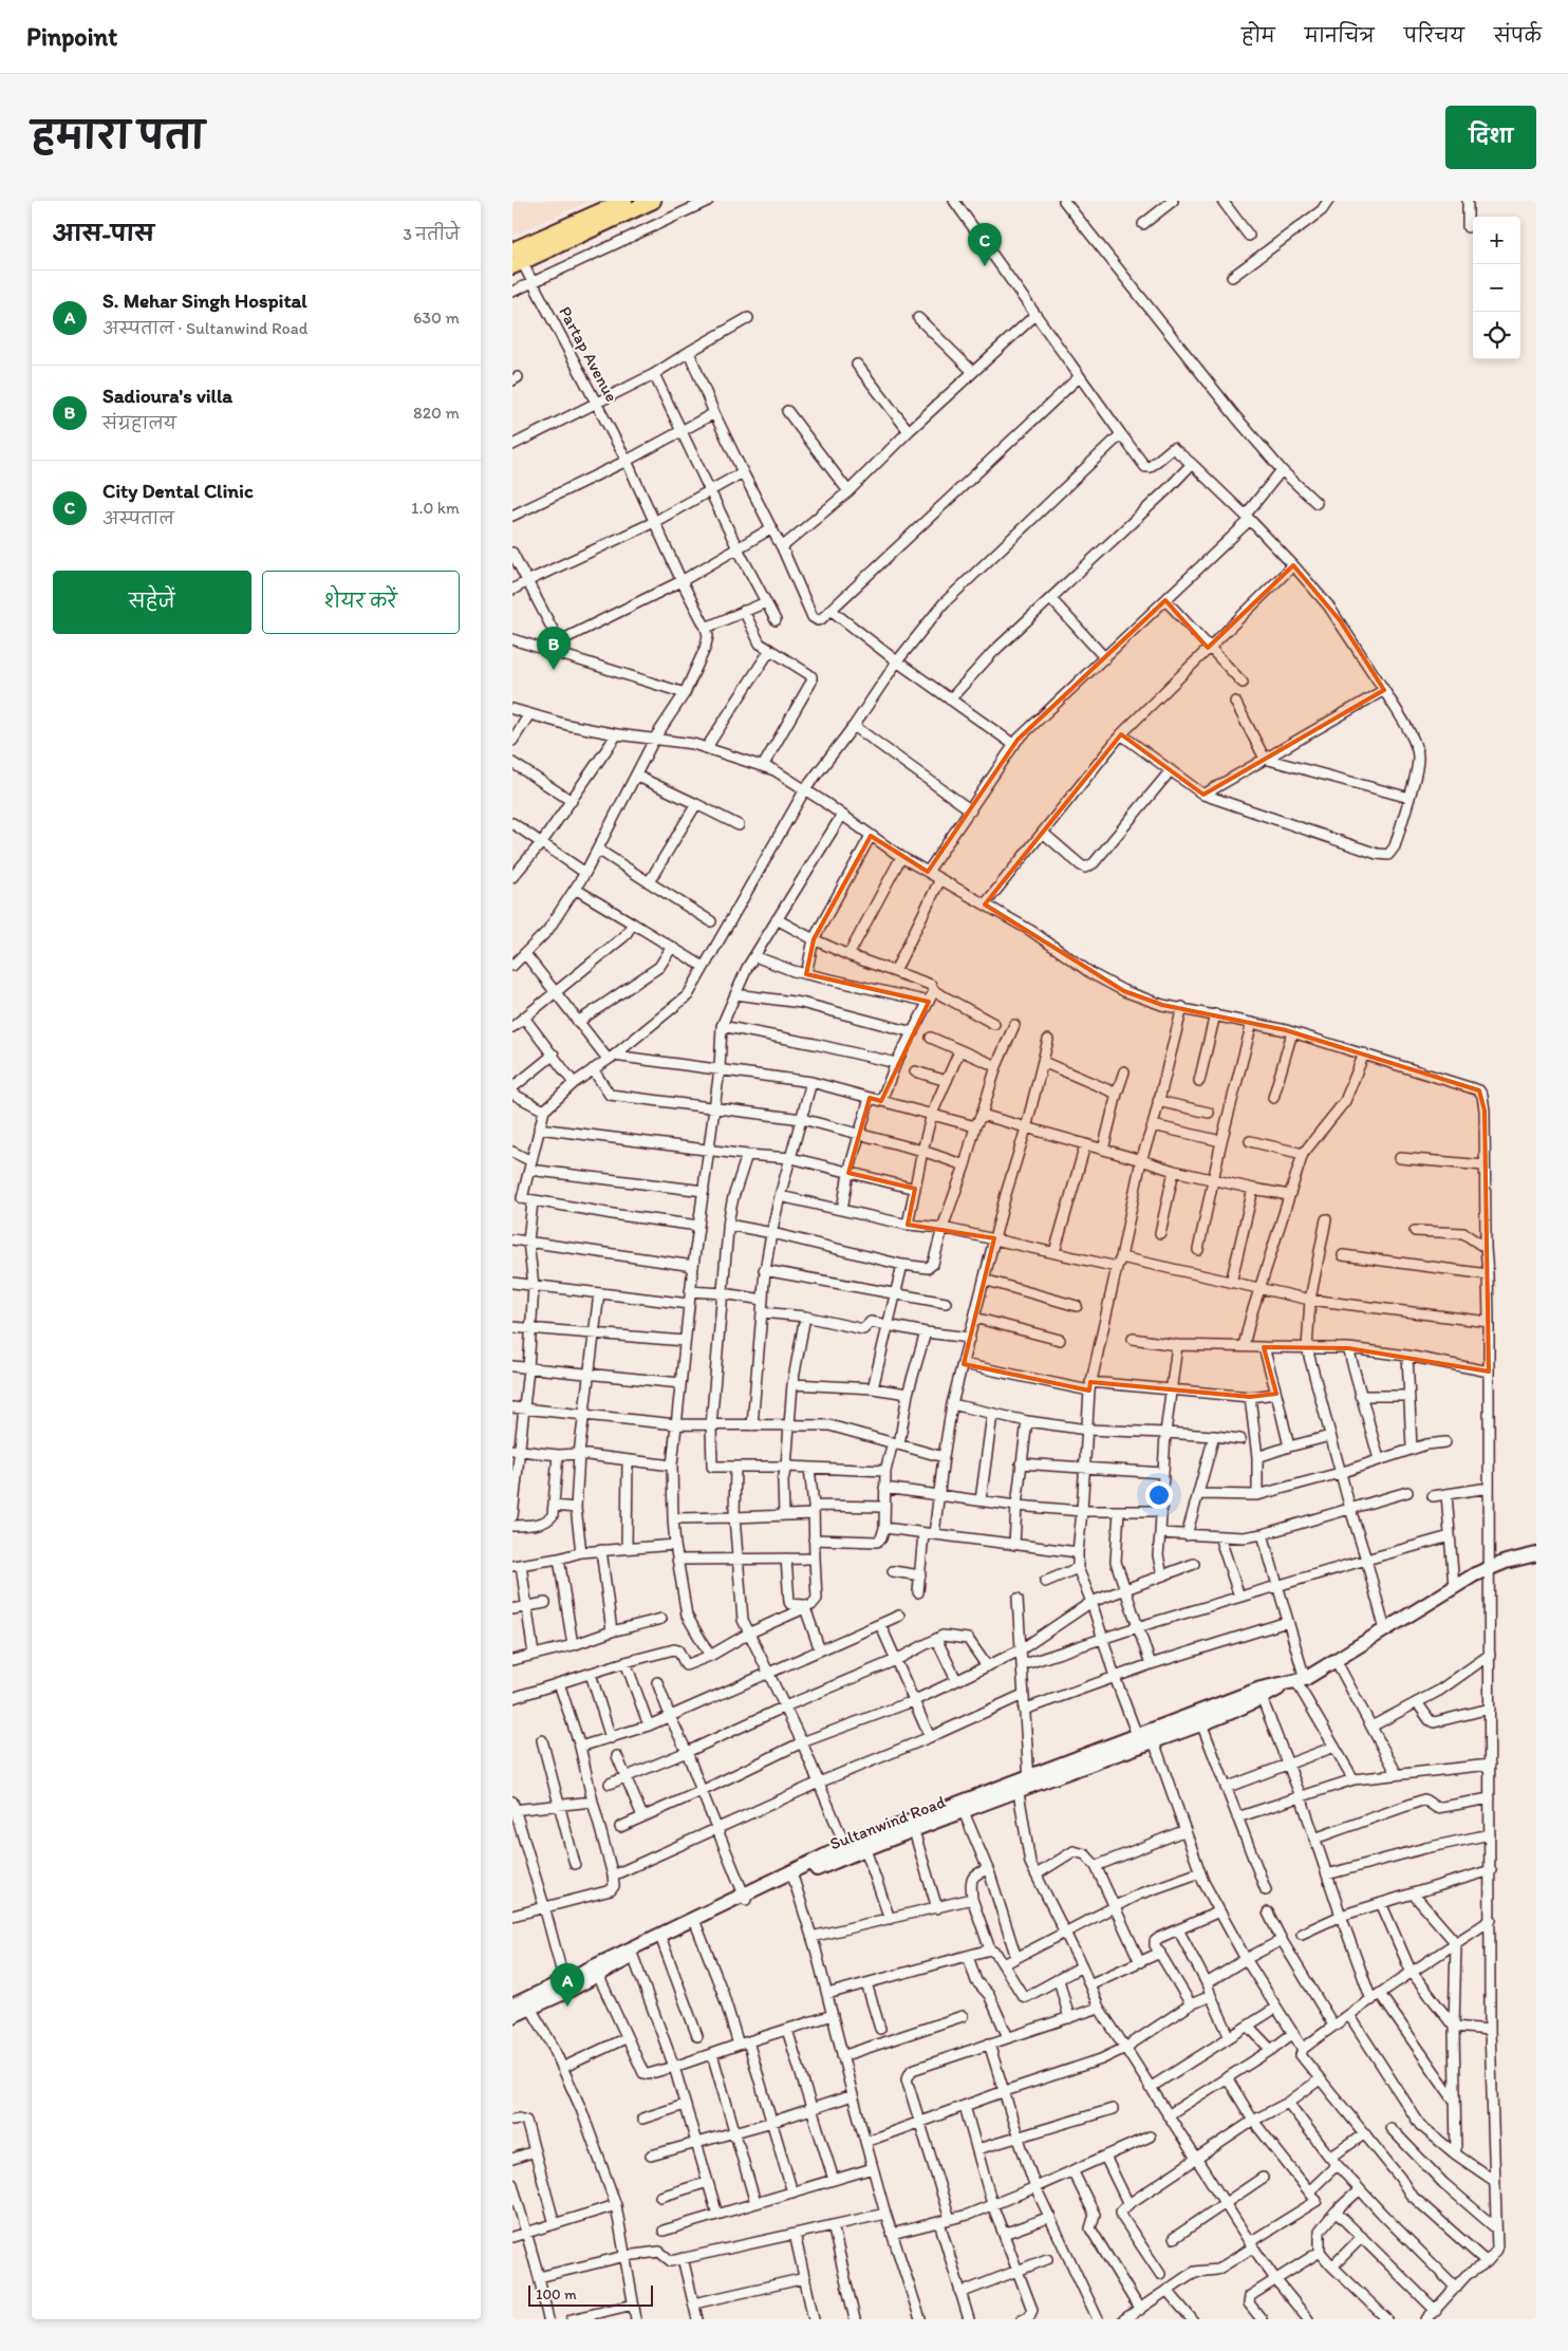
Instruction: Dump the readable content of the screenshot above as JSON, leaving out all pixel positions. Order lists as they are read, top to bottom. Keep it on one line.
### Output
{"streets":{"main road":["Sultanwind Road"],"street":["Partap Avenue"]},"scale_bar":"100 m","page":{"header":"Pinpoint","nav":["होम","मानचित्र","परिचय","संपर्क"],"title":"हमारा पता","buttons":["दिशा",["सहेजें","शेयर करें"]],"heading":["आस-पास","3 नतीजे"],"map_buttons":["+","−"],"pins":["C","B","A"],"list":[{"mark":"A","name":"S. Mehar Singh Hospital","note":"अस्पताल · Sultanwind Road","value":"630 m"},{"mark":"B","name":"Sadioura's villa","note":"संग्रहालय","value":"820 m"},{"mark":"C","name":"City Dental Clinic","note":"अस्पताल","value":"1.0 km"}],"scale":"100 m"}}
